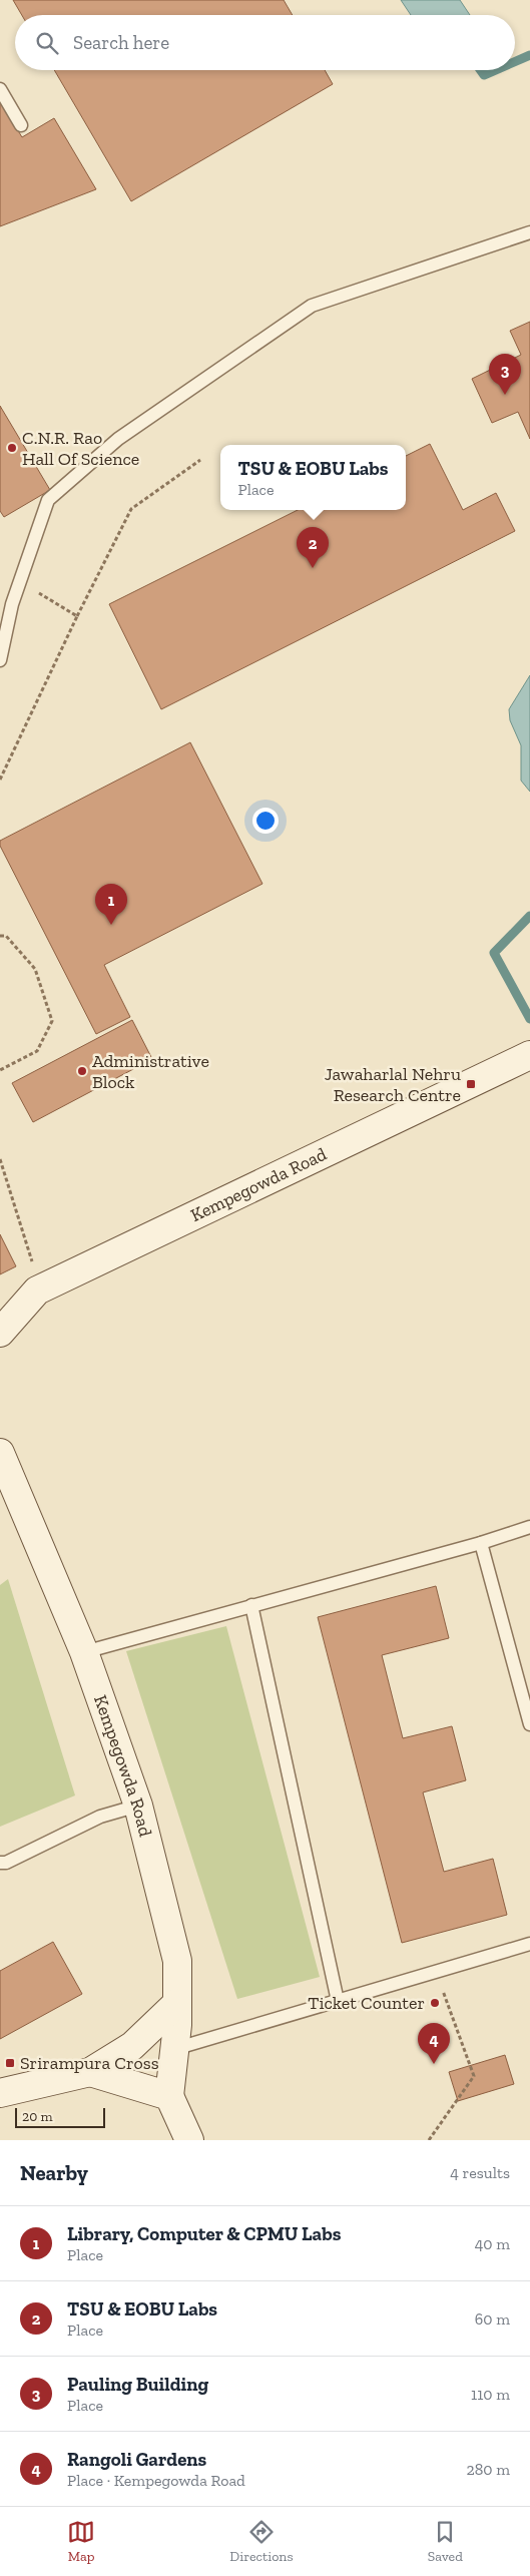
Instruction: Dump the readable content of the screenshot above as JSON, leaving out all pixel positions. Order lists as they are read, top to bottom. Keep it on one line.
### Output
{"streets":{"street":["Kempegowda Road"]},"places":{"other":["C.N.R. Rao Hall Of Science","Administrative Block","Ticket Counter"],"transit":["Jawaharlal Nehru Research Centre","Srirampura Cross"]},"scale_bar":"20 m","page":{"search":"Search here","pins":["3","2","1","4"],"popup":["TSU & EOBU Labs","Place"],"scale":"20 m","heading":["Nearby","4 results"],"list":[{"mark":"1","name":"Library, Computer & CPMU Labs","note":"Place","value":"40 m"},{"mark":"2","name":"TSU & EOBU Labs","note":"Place","value":"60 m"},{"mark":"3","name":"Pauling Building","note":"Place","value":"110 m"},{"mark":"4","name":"Rangoli Gardens","note":"Place · Kempegowda Road","value":"280 m"}],"nav":["Map","Directions","Saved"]}}
